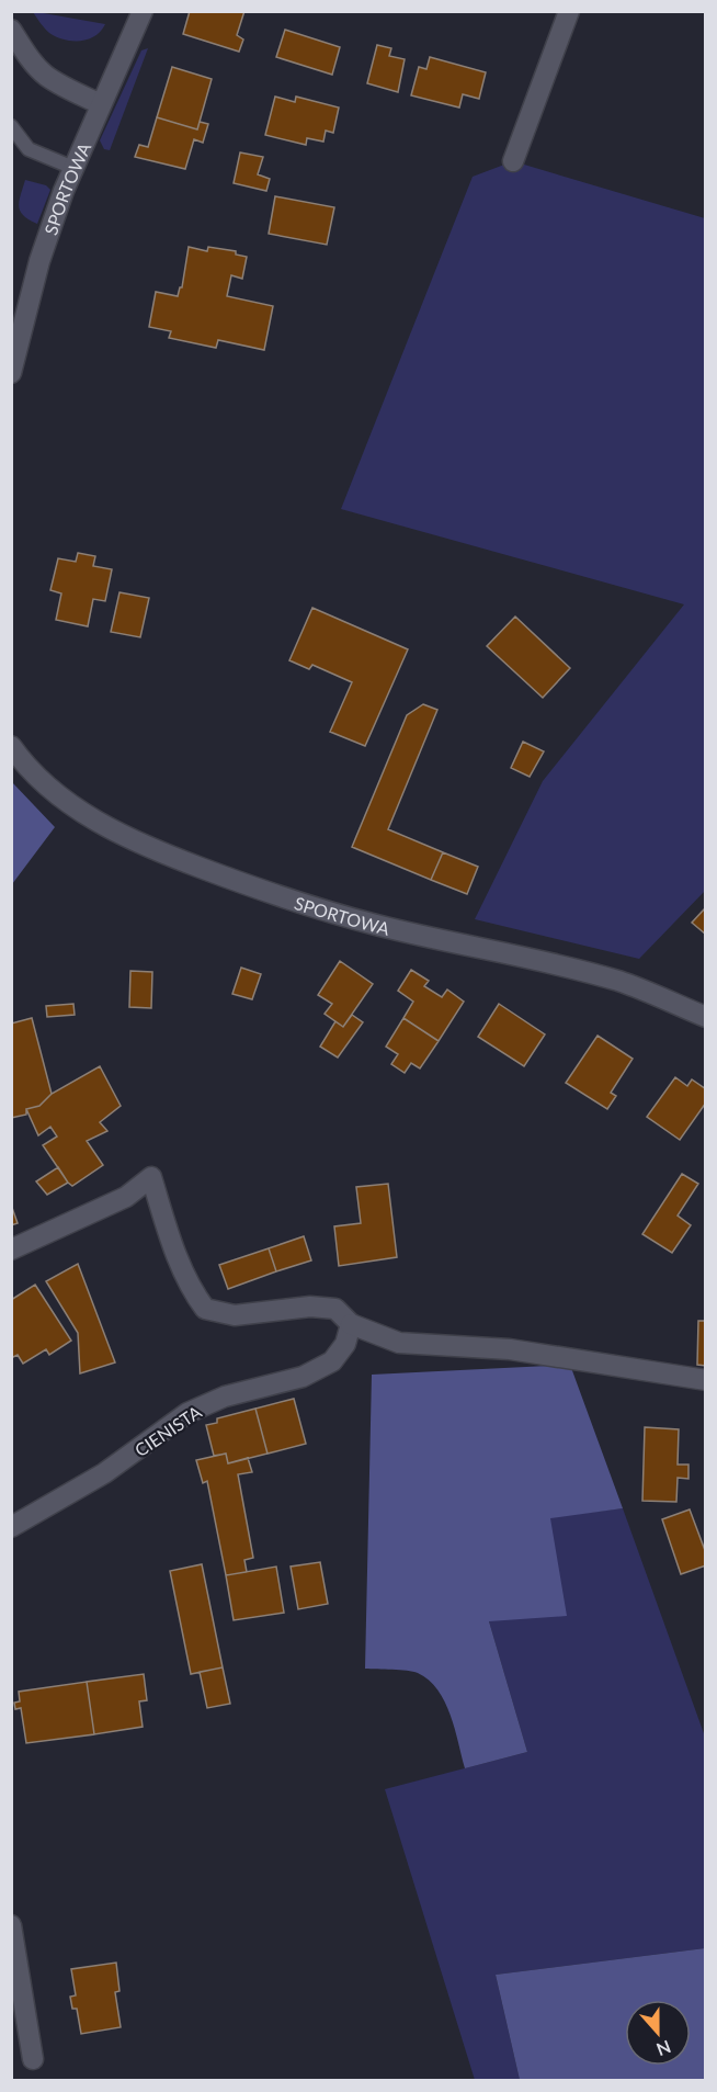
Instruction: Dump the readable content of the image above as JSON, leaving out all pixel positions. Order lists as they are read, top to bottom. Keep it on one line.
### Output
{"streets":{"street":["SPORTOWA","CIENISTA"]},"north":"bottom"}
